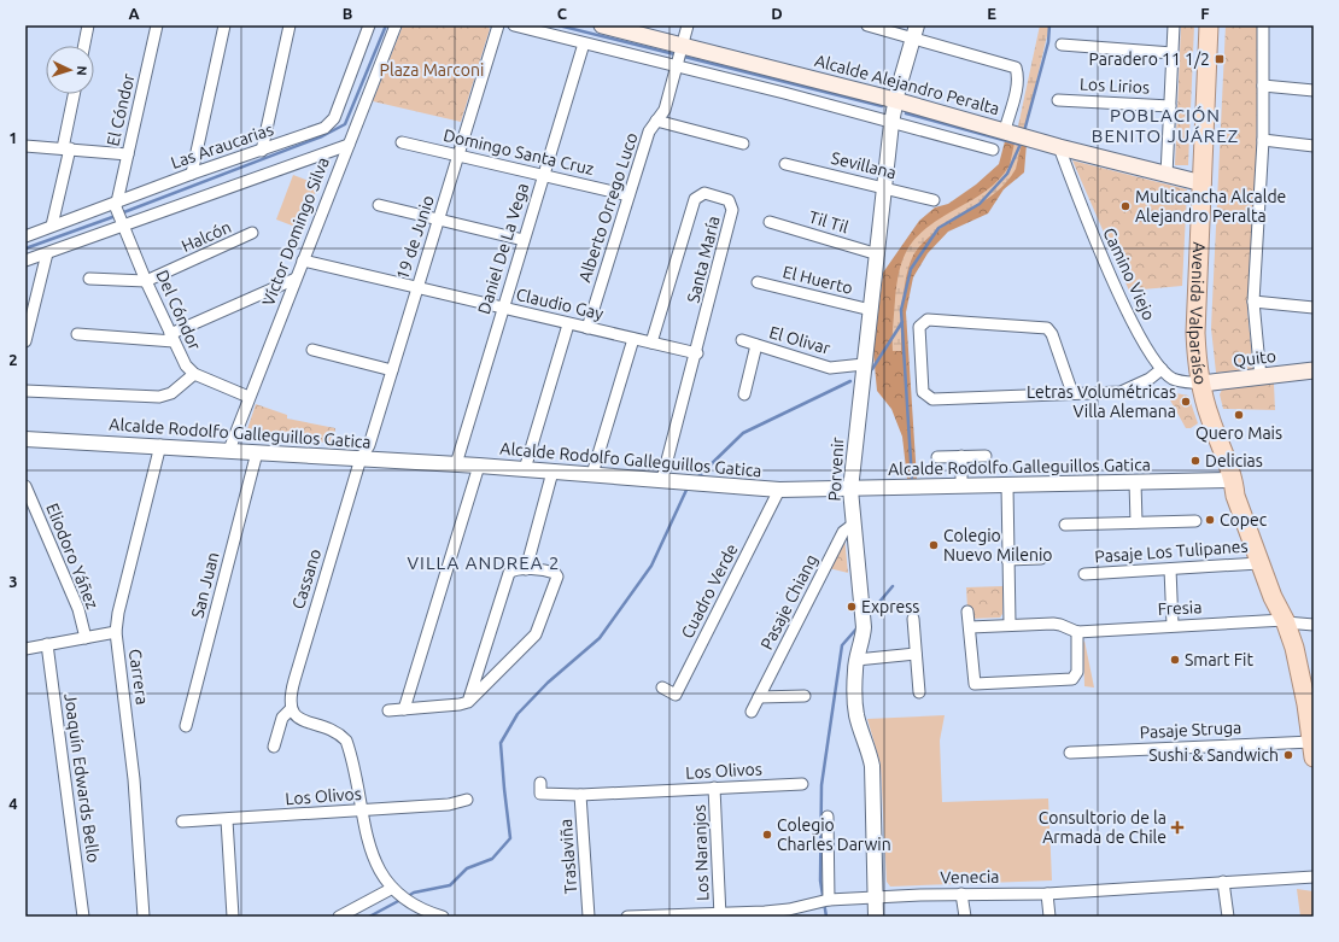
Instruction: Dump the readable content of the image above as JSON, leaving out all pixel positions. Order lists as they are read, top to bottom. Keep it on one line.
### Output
{"streets":{"main road":["Alcalde Alejandro Peralta","Avenida Valparaíso","Quito"],"street":["Los Lirios","El Cóndor","Las Araucarias","Domingo Santa Cruz","Sevillana","Alberto Orrego Luco","Til Til","Víctor Domingo Silva","Halcón","19 de Junio","Daniel De La Vega","Santa María","Camino Viejo","El Huerto","Claudio Gay","Del Cóndor","El Olivar","Alcalde Rodolfo Galleguillos Gatica","Porvenir","Pasaje Los Tulipanes","Eliodoro Yáñez","Cassano","San Juan","Cuadro Verde","Pasaje Chiang","Fresia","Carrera","Pasaje Struga","Los Olivos","Joaquín Edwards Bello","Los Naranjos","Traslaviña","Venecia"]},"crossings":[["Alcalde Alejandro Peralta","Alberto Orrego Luco"],["Alcalde Alejandro Peralta","Camino Viejo"],["Alcalde Alejandro Peralta","Avenida Valparaíso"],["Alcalde Alejandro Peralta","Porvenir"],["El Cóndor","Las Araucarias"],["El Cóndor","Del Cóndor"],["Las Araucarias","Del Cóndor"],["Domingo Santa Cruz","Alberto Orrego Luco"],["Domingo Santa Cruz","19 de Junio"],["Domingo Santa Cruz","Daniel De La Vega"],["Sevillana","Porvenir"],["Alberto Orrego Luco","Claudio Gay"],["Til Til","Porvenir"],["Víctor Domingo Silva","Claudio Gay"],["Víctor Domingo Silva","Del Cóndor"],["Víctor Domingo Silva","Alcalde Rodolfo Galleguillos Gatica"],["Halcón","Del Cóndor"],["19 de Junio","Claudio Gay"],["19 de Junio","Alcalde Rodolfo Galleguillos Gatica"],["19 de Junio","Cassano"],["Daniel De La Vega","Claudio Gay"],["Daniel De La Vega","Alcalde Rodolfo Galleguillos Gatica"],["Santa María","Claudio Gay"],["Santa María","Alcalde Rodolfo Galleguillos Gatica"],["Camino Viejo","Avenida Valparaíso"],["Camino Viejo","Quito"],["El Huerto","Porvenir"],["Avenida Valparaíso","Quito"],["Avenida Valparaíso","Alcalde Rodolfo Galleguillos Gatica"],["Avenida Valparaíso","Pasaje Los Tulipanes"],["Avenida Valparaíso","Fresia"],["Avenida Valparaíso","Pasaje Struga"],["El Olivar","Porvenir"],["Alcalde Rodolfo Galleguillos Gatica","Porvenir"],["Alcalde Rodolfo Galleguillos Gatica","Cassano"],["Alcalde Rodolfo Galleguillos Gatica","San Juan"],["Alcalde Rodolfo Galleguillos Gatica","Cuadro Verde"],["Alcalde Rodolfo Galleguillos Gatica","Carrera"],["Porvenir","Pasaje Chiang"],["Porvenir","Venecia"],["Los Olivos","Los Naranjos"],["Los Olivos","Traslaviña"],["Los Naranjos","Venecia"]],"districts":["POBLACIÓN BENITO JUÁREZ","VILLA ANDREA 2"],"parks":["Plaza Marconi"],"places":{"transit":["Paradero 11 1/2"],"other":["Multicancha Alcalde Alejandro Peralta","Letras Volumétricas Villa Alemana","Quero Mais","Delicias","Copec","Colegio Nuevo Milenio","Express","Smart Fit","Sushi & Sandwich","Colegio Charles Darwin"],"health":["Consultorio de la Armada de Chile"]},"north":"right","grid":{"columns":["A","B","C","D","E","F"],"rows":["1","2","3","4"]}}
